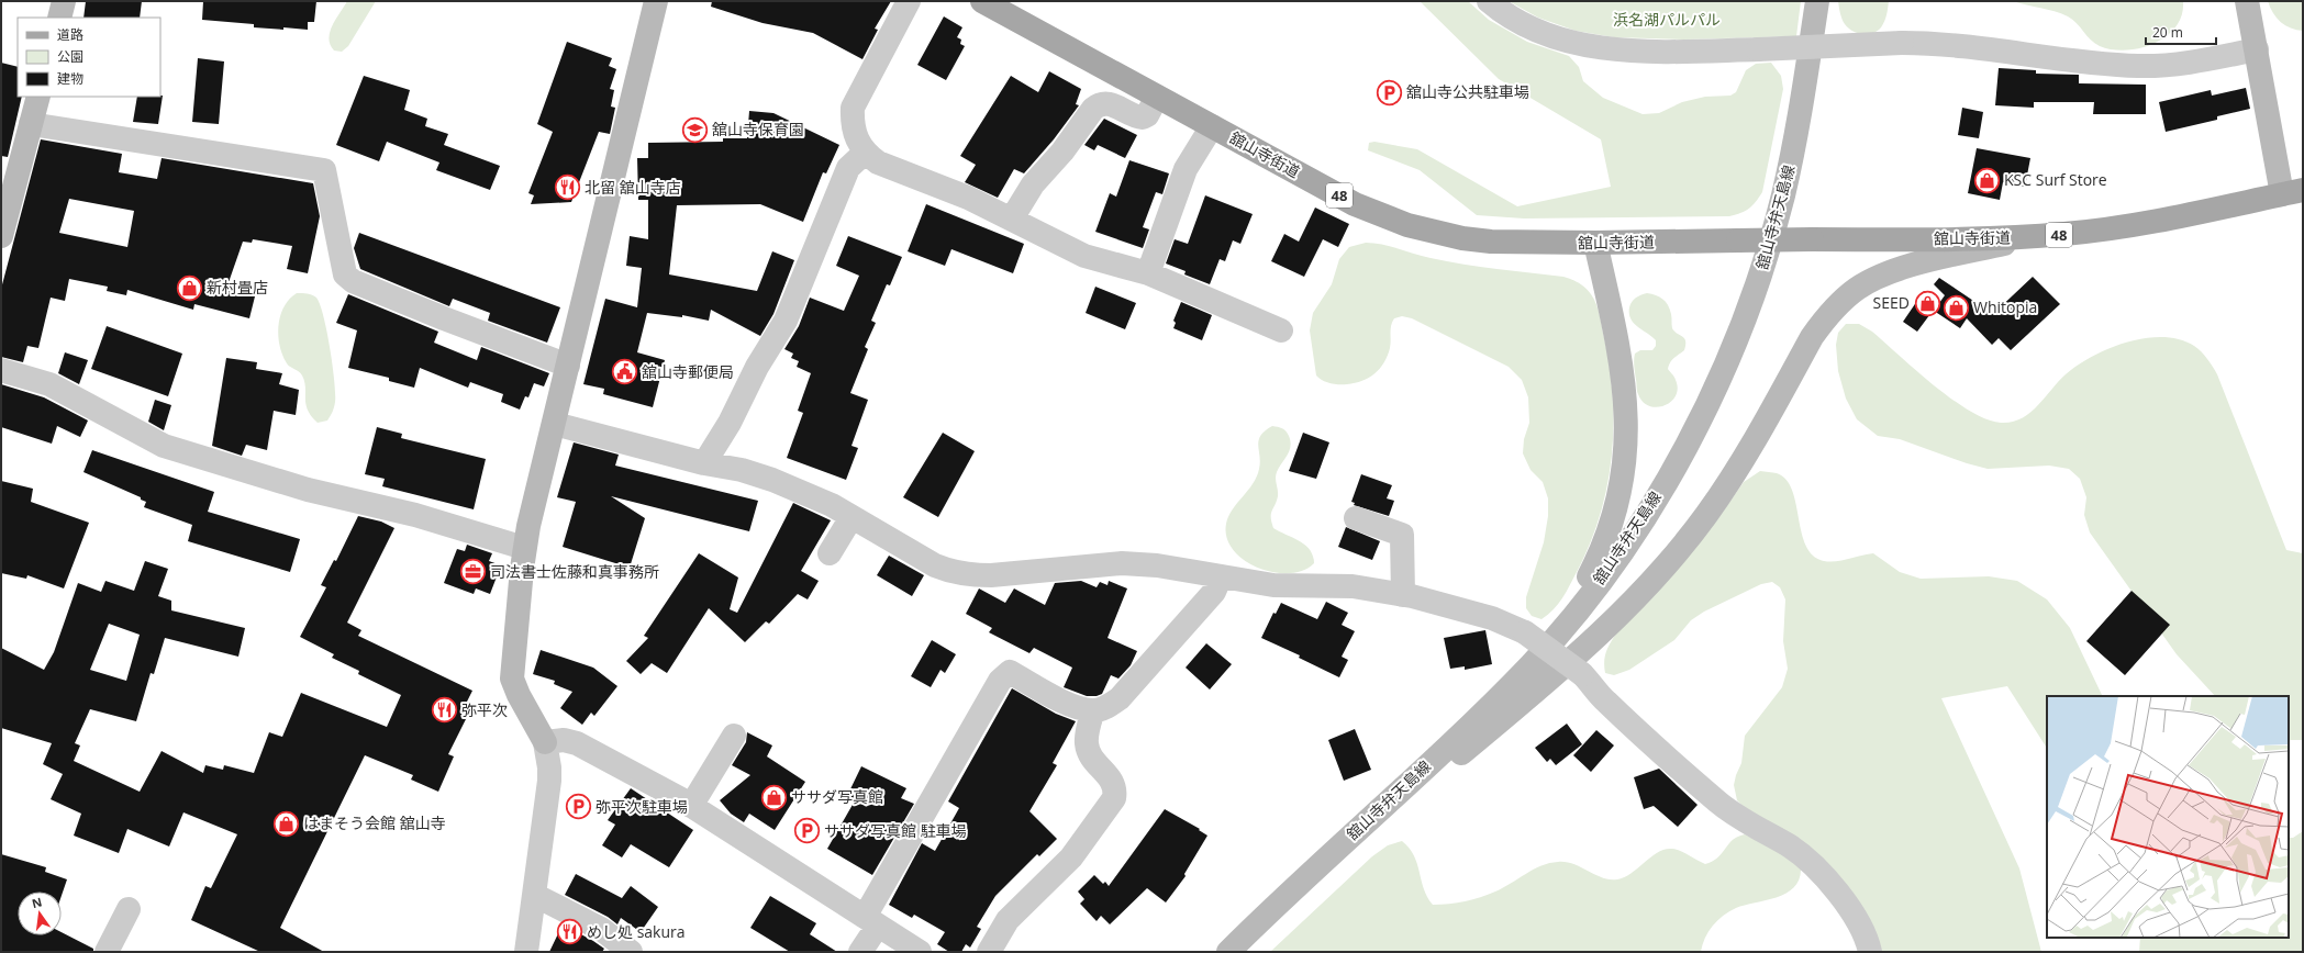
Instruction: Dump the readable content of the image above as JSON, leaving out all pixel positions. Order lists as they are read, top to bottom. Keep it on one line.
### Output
{"streets":{"main road":["舘山寺街道","48","舘山寺弁天島線"]},"parks":["浜名湖パルパル"],"places":{"parking":["舘山寺公共駐車場","弥平次駐車場","ササダ写真館 駐車場"],"school or university":["舘山寺保育園"],"shop":["KSC Surf Store","新村畳店","SEED","Whitopia","ササダ写真館","はまそう会館 舘山寺"],"restaurant":["北留 舘山寺店","弥平次","めし処 sakura"],"public building":["舘山寺郵便局"],"office":["司法書士佐藤和真事務所"]},"legend":["道路","公園","建物"],"scale_bar":"20 m","north":"top"}
